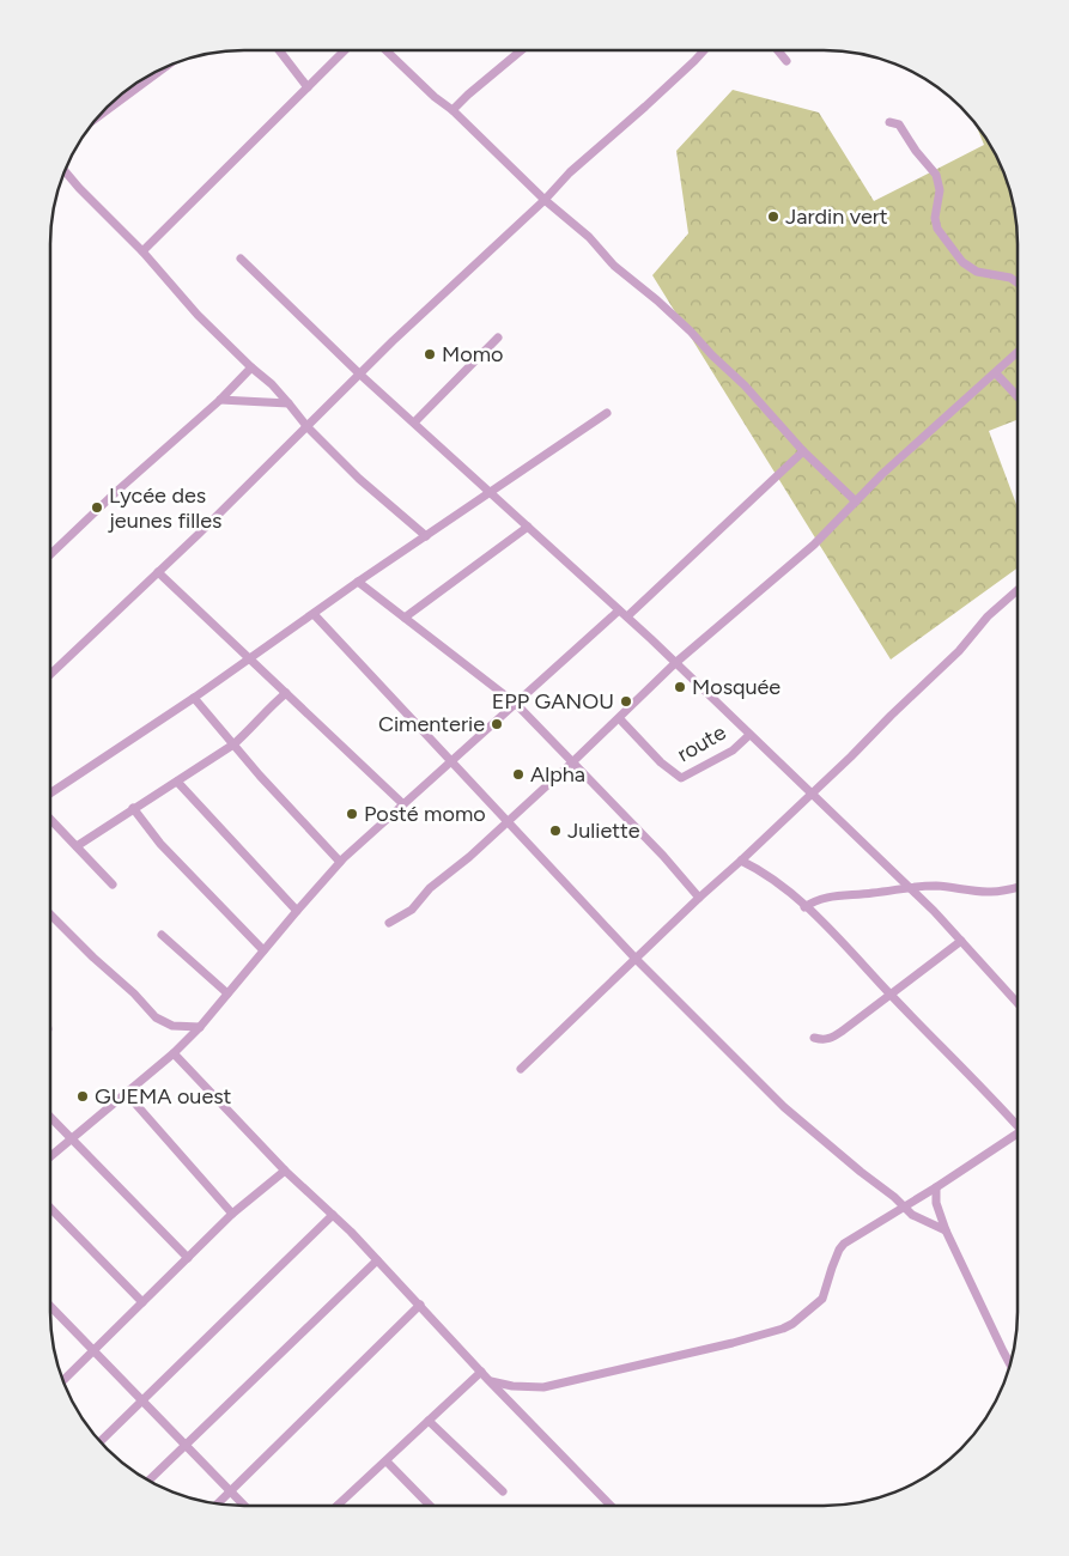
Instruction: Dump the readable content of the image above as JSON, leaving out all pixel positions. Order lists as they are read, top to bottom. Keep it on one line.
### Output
{"streets":{"street":["route"]},"places":["Jardin vert","Momo","Lycée des jeunes filles","Mosquée","EPP GANOU","Cimenterie","Alpha","Posté momo","Juliette","GUEMA ouest"]}
